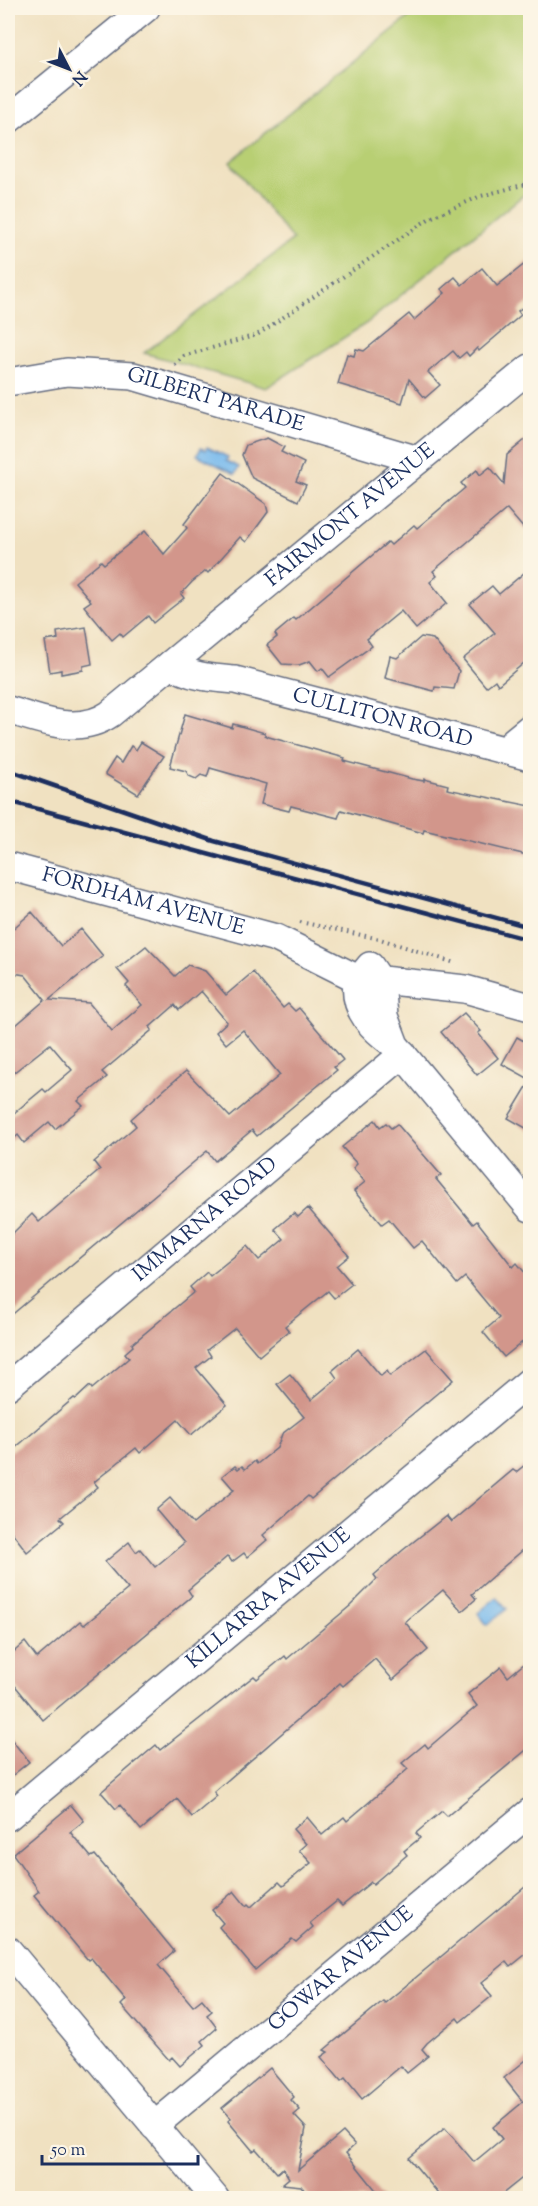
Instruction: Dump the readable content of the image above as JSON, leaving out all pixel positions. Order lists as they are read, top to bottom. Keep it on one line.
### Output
{"streets":{"street":["GILBERT PARADE","FAIRMONT AVENUE","CULLITON ROAD","FORDHAM AVENUE","IMMARNA ROAD","KILLARRA AVENUE","GOWAR AVENUE"]},"crossings":[["GILBERT PARADE","FAIRMONT AVENUE"],["FAIRMONT AVENUE","CULLITON ROAD"]],"scale_bar":"50 m","north":"bottom right"}
